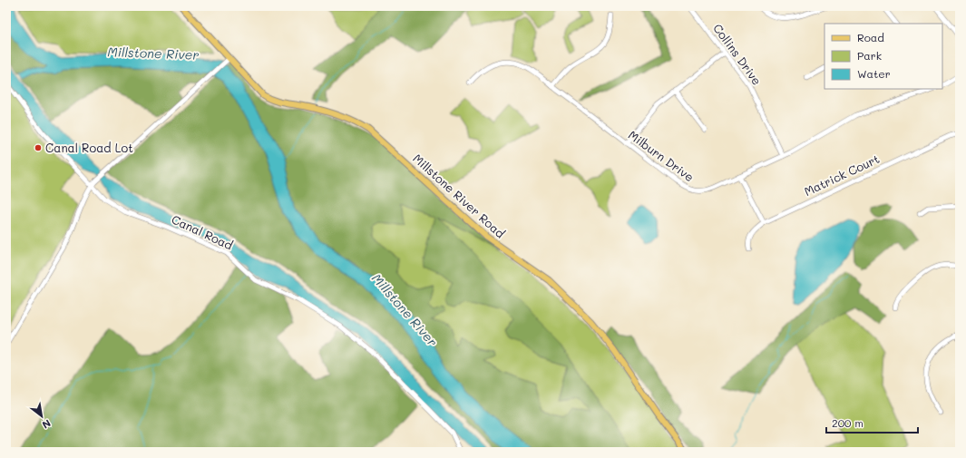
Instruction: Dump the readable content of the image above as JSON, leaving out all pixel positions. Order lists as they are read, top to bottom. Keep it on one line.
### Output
{"streets":{"main road":["Millstone River Road"],"street":["Collins Drive","Milburn Drive","Matrick Court","Canal Road"]},"crossings":[["Collins Drive","Milburn Drive"]],"water":["Millstone River"],"places":["Canal Road Lot"],"legend":["Road","Park","Water"],"scale_bar":"200 m","north":"bottom right"}
